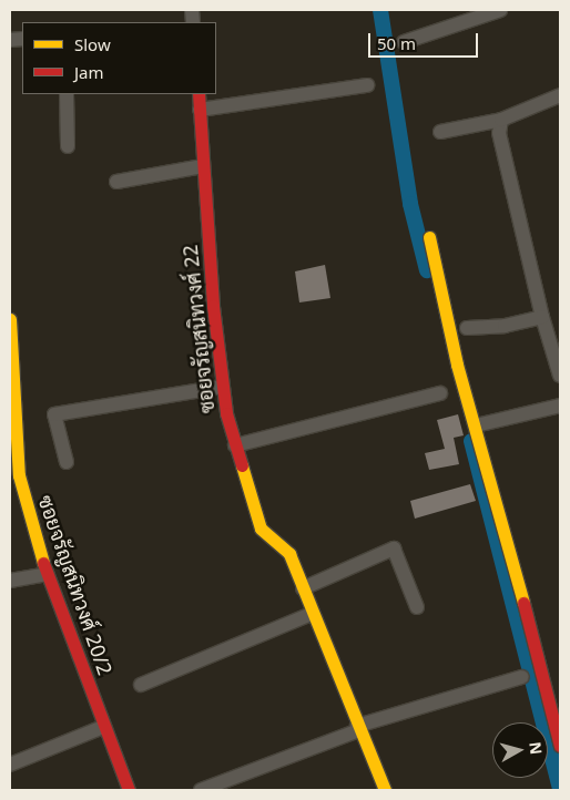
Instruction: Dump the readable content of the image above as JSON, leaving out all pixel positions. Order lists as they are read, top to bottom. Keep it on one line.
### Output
{"streets":{"street":["ซอยจรัญสนิทวงศ์ 22","ซอยจรัญสนิทวงศ์ 20/2"]},"legend":["Slow","Jam"],"scale_bar":"50 m","north":"right"}
